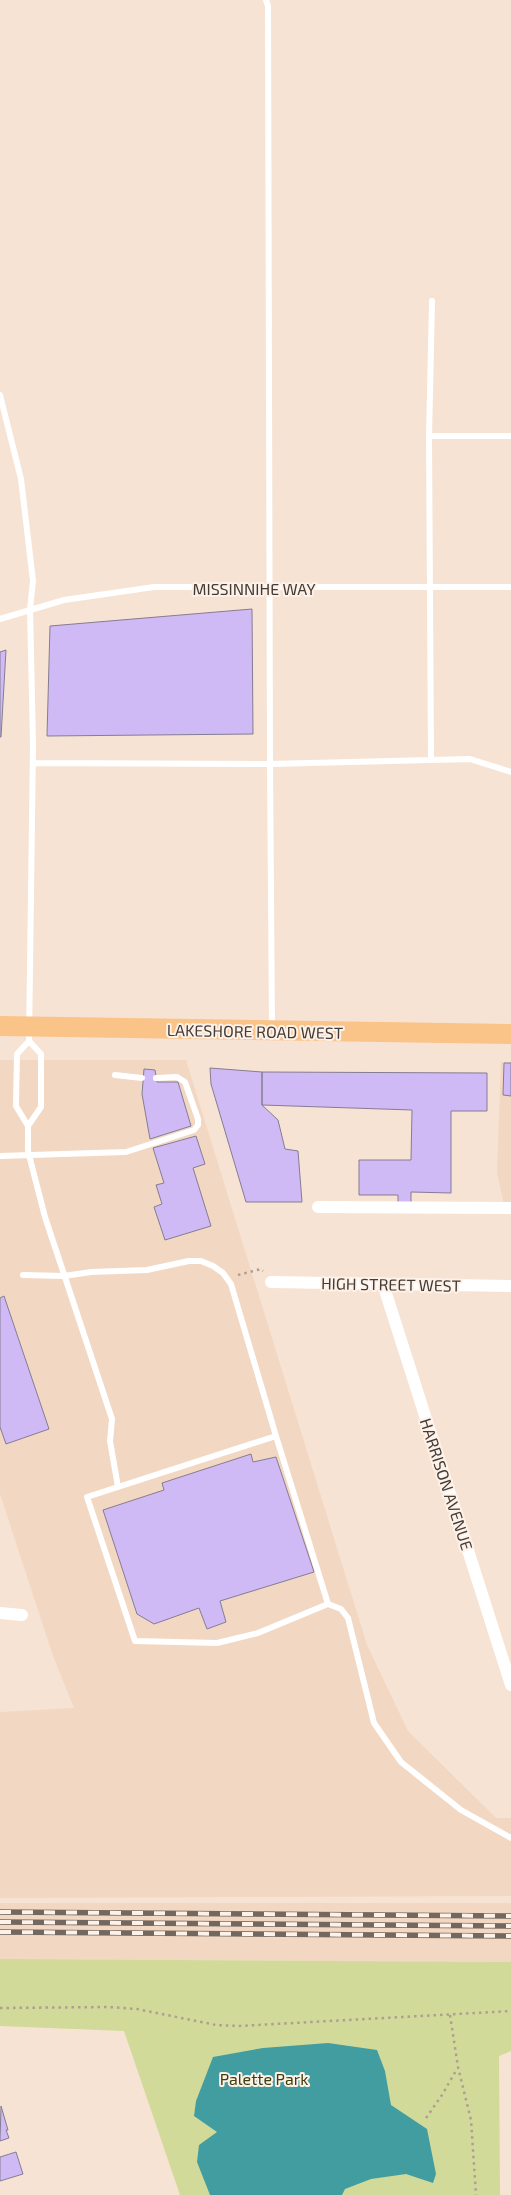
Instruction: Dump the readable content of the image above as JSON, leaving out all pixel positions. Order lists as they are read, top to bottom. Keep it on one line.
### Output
{"streets":{"main road":["LAKESHORE ROAD WEST"],"street":["HIGH STREET WEST","HARRISON AVENUE"],"lane":["MISSINNIHE WAY"]},"crossings":[["HIGH STREET WEST","HARRISON AVENUE"]],"parks":["Palette Park"]}
